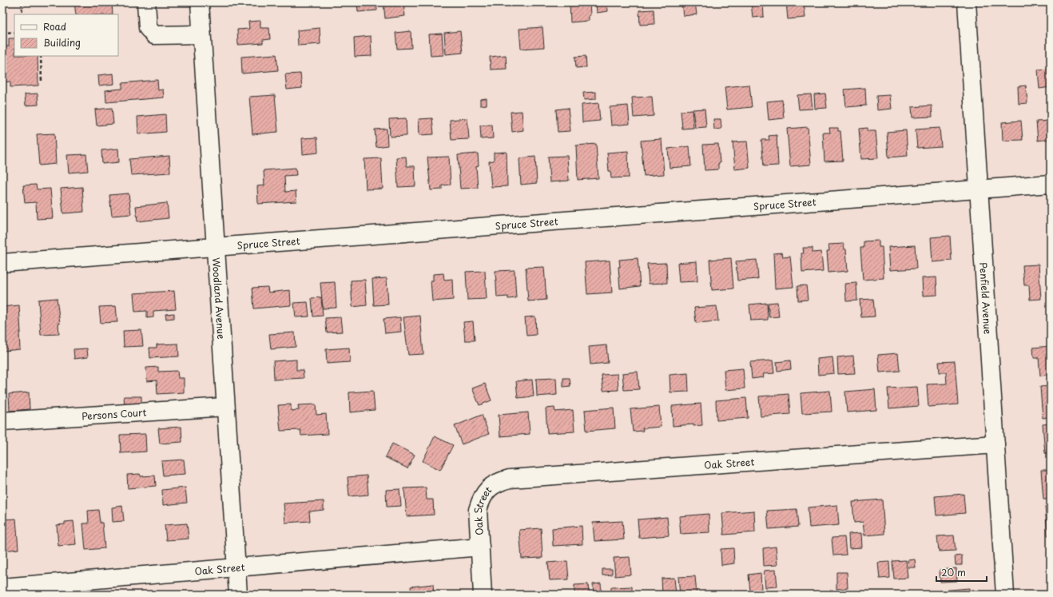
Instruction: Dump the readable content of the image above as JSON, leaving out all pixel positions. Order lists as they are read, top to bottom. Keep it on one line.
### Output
{"streets":{"street":["Spruce Street","Penfield Avenue","Woodland Avenue","Persons Court","Oak Street"]},"crossings":[["Spruce Street","Penfield Avenue"],["Spruce Street","Woodland Avenue"],["Penfield Avenue","Oak Street"],["Woodland Avenue","Persons Court"],["Woodland Avenue","Oak Street"]],"legend":["Road","Building"],"scale_bar":"20 m"}
